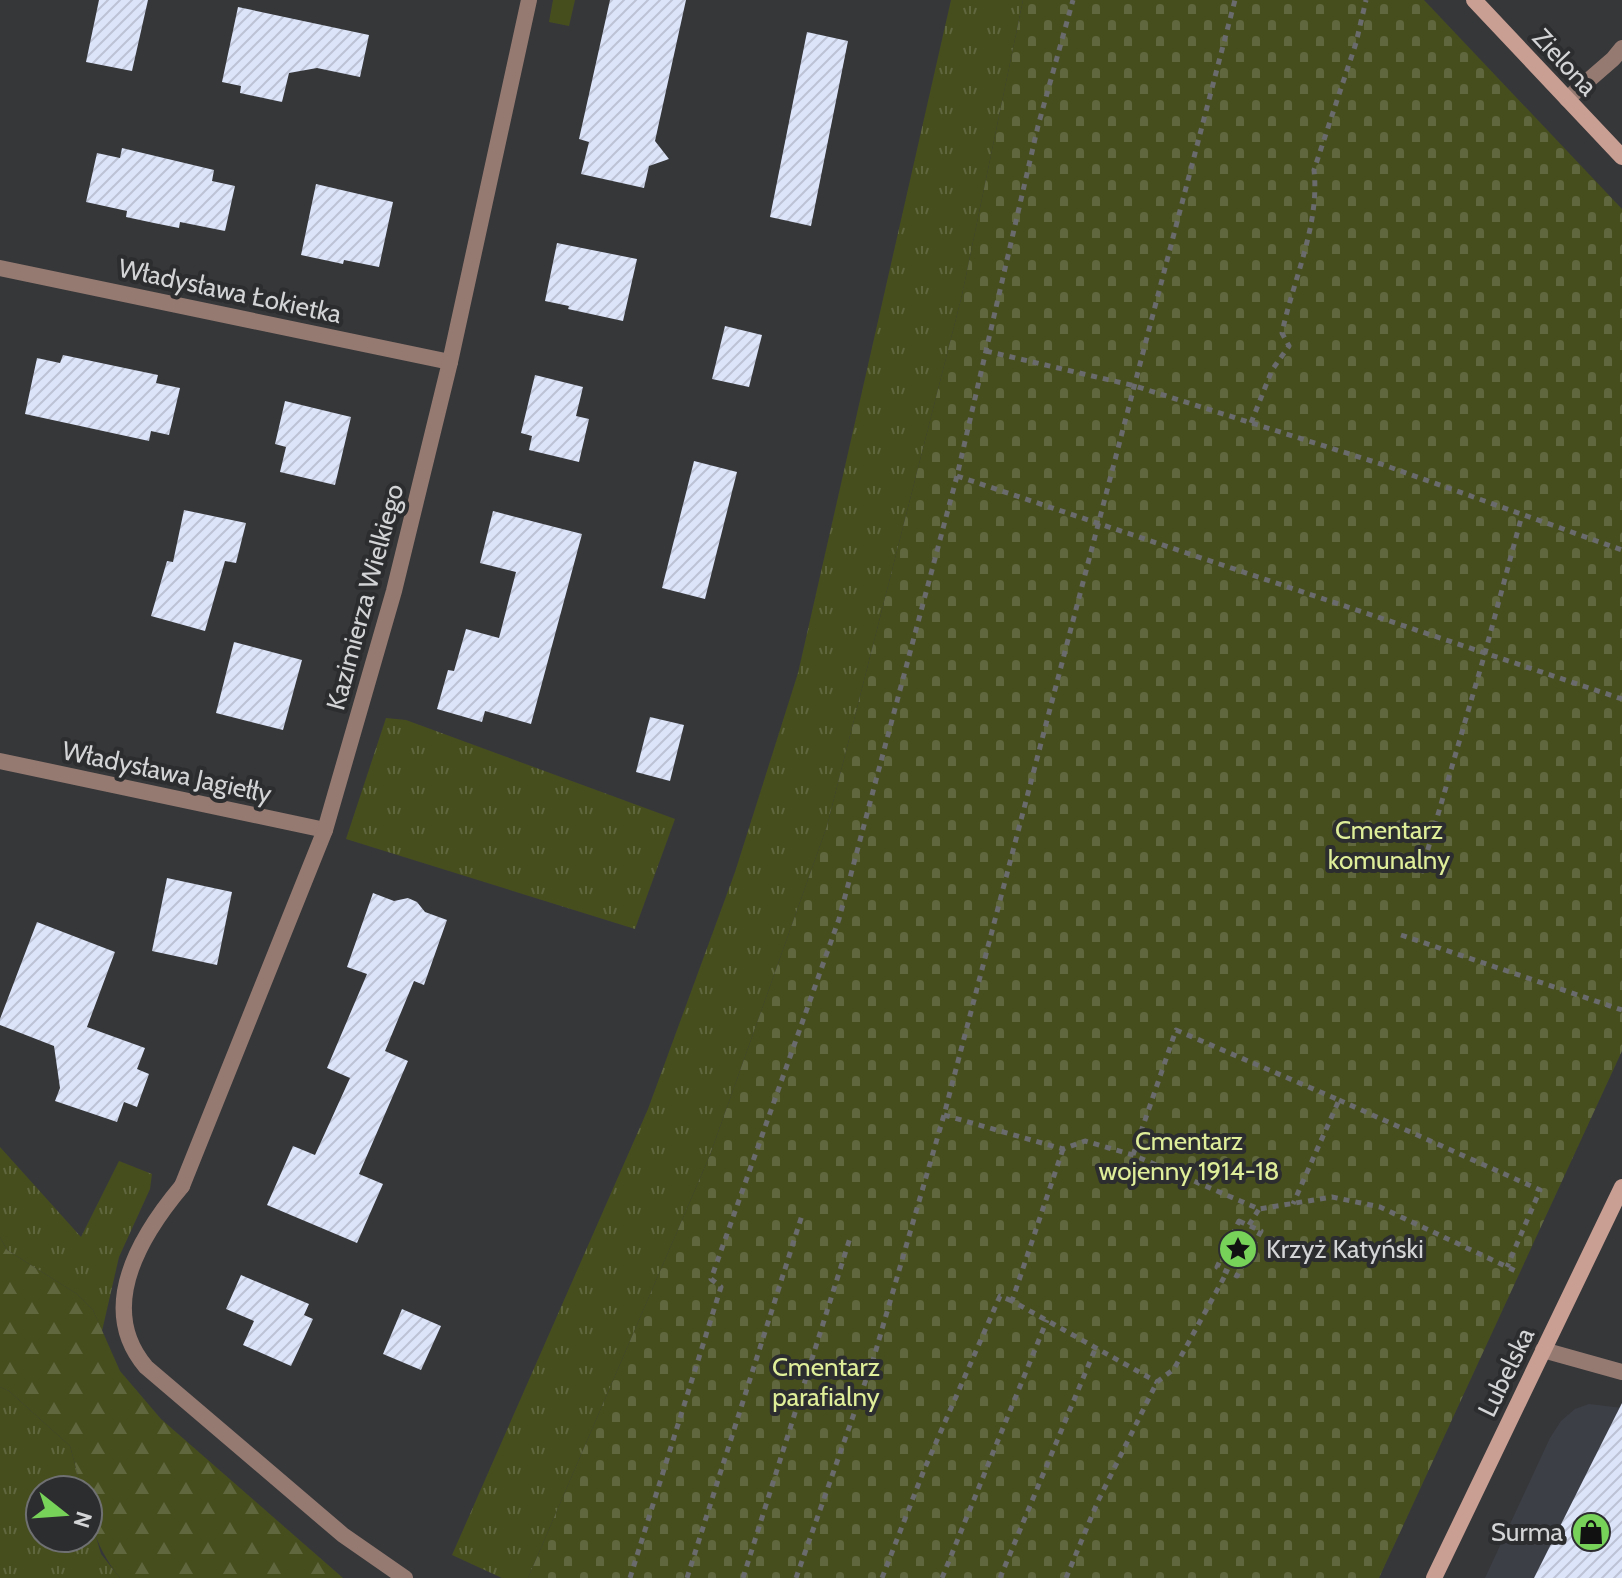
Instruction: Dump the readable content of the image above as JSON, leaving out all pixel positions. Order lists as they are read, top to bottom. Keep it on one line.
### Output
{"streets":{"street":["Zielona","Władysława Łokietka","Kazimierza Wielkiego","Władysława Jagiełły","Lubelska"]},"crossings":[["Władysława Łokietka","Kazimierza Wielkiego"],["Kazimierza Wielkiego","Władysława Jagiełły"]],"parks":["Cmentarz komunalny","Cmentarz wojenny 1914-18","Cmentarz parafialny"],"places":{"place":["Krzyż Katyński"],"shop":["Surma"]},"north":"right"}
